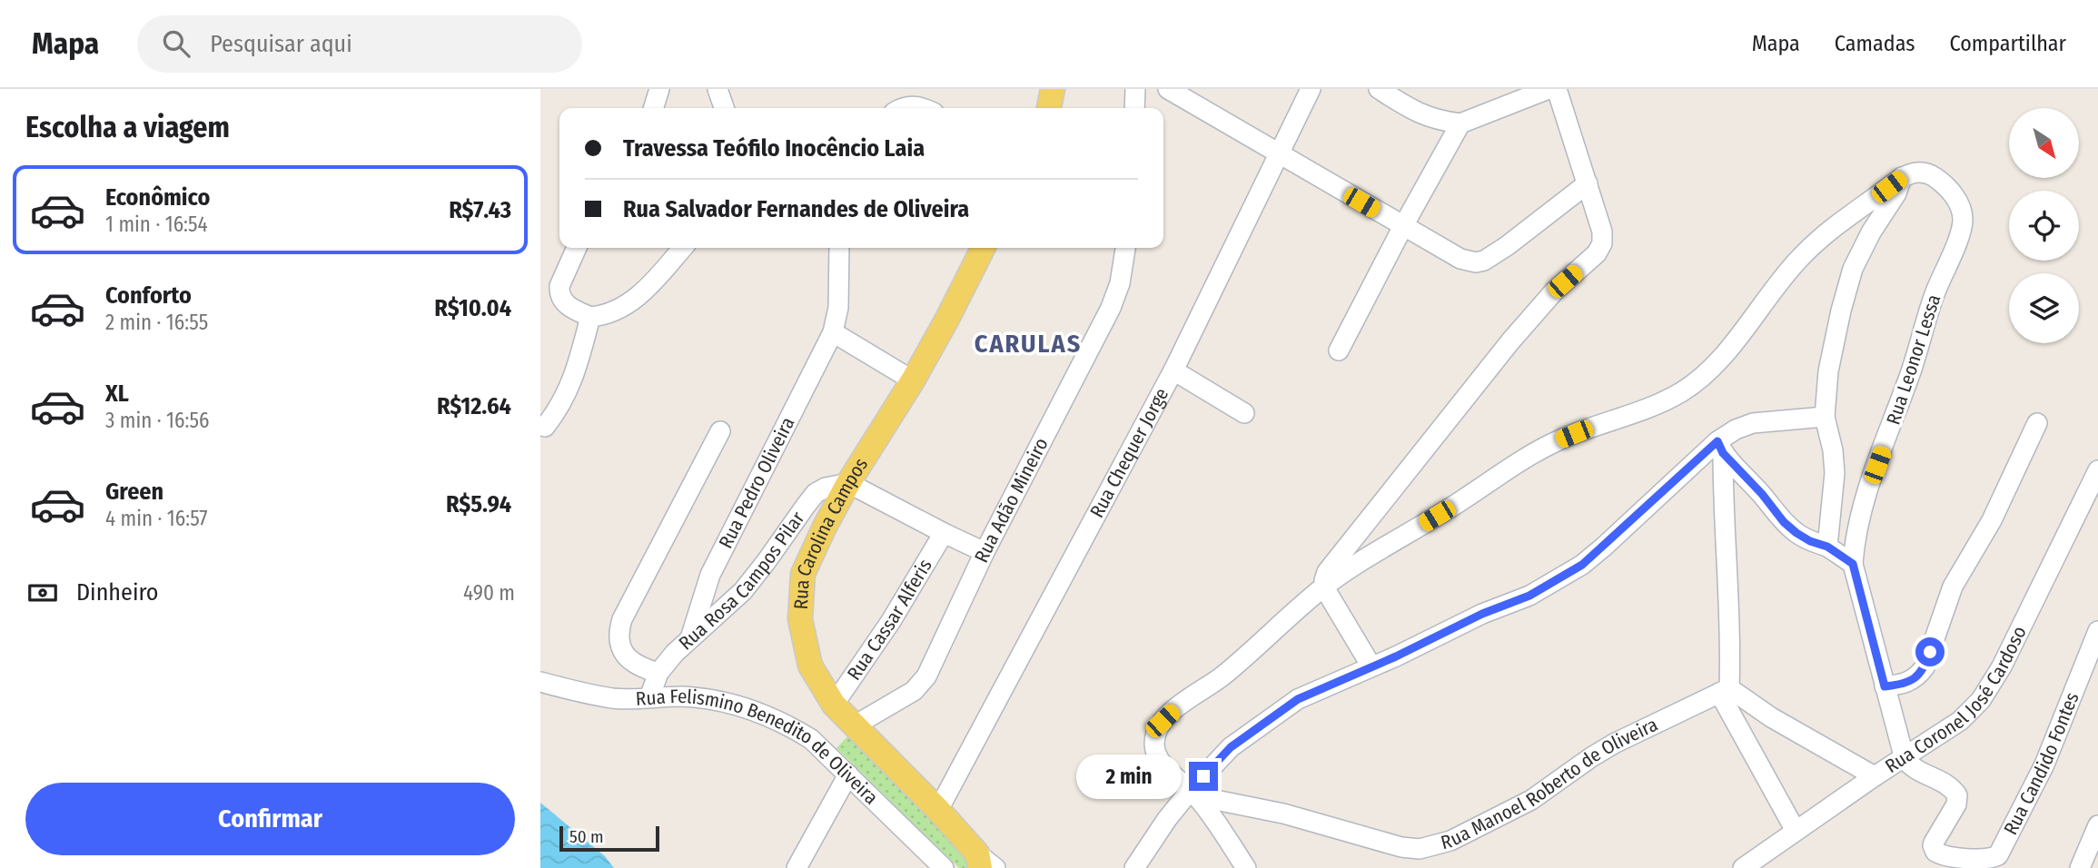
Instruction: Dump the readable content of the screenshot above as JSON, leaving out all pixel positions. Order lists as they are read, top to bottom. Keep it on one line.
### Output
{"streets":{"main road":["Rua Carolina Campos"],"street":["Rua Leonor Lessa","Rua Chequer Jorge","Rua Pedro Oliveira","Rua Adão Mineiro","Rua Rosa Campos Pilar","Rua Cassar Alferis","Rua Coronel José Cardoso","Rua Felismino Benedito de Oliveira","Rua Candido Fontes","Rua Manoel Roberto de Oliveira"]},"crossings":[["Rua Chequer Jorge","Rua Carolina Campos"],["Rua Pedro Oliveira","Rua Rosa Campos Pilar"],["Rua Adão Mineiro","Rua Carolina Campos"],["Rua Carolina Campos","Rua Rosa Campos Pilar"],["Rua Carolina Campos","Rua Cassar Alferis"],["Rua Rosa Campos Pilar","Rua Felismino Benedito de Oliveira"],["Rua Coronel José Cardoso","Rua Candido Fontes"]],"districts":["CARULAS"],"scale_bar":"50 m","north":"bottom right","page":{"header":"Mapa","search":"Pesquisar aqui","nav":["Mapa","Camadas","Compartilhar"],"heading":"Escolha a viagem","banner":["Travessa Teófilo Inocêncio Laia","Rua Salvador Fernandes de Oliveira"],"list":[{"name":"Econômico","note":"1 min · 16:54","value":"R$7.43"},{"name":"Conforto","note":"2 min · 16:55","value":"R$10.04"},{"name":"XL","note":"3 min · 16:56","value":"R$12.64"},{"name":"Green","note":"4 min · 16:57","value":"R$5.94"}],"pay":["Dinheiro","490 m"],"bubble":"2 min","buttons":"Confirmar","scale":"50 m"}}
